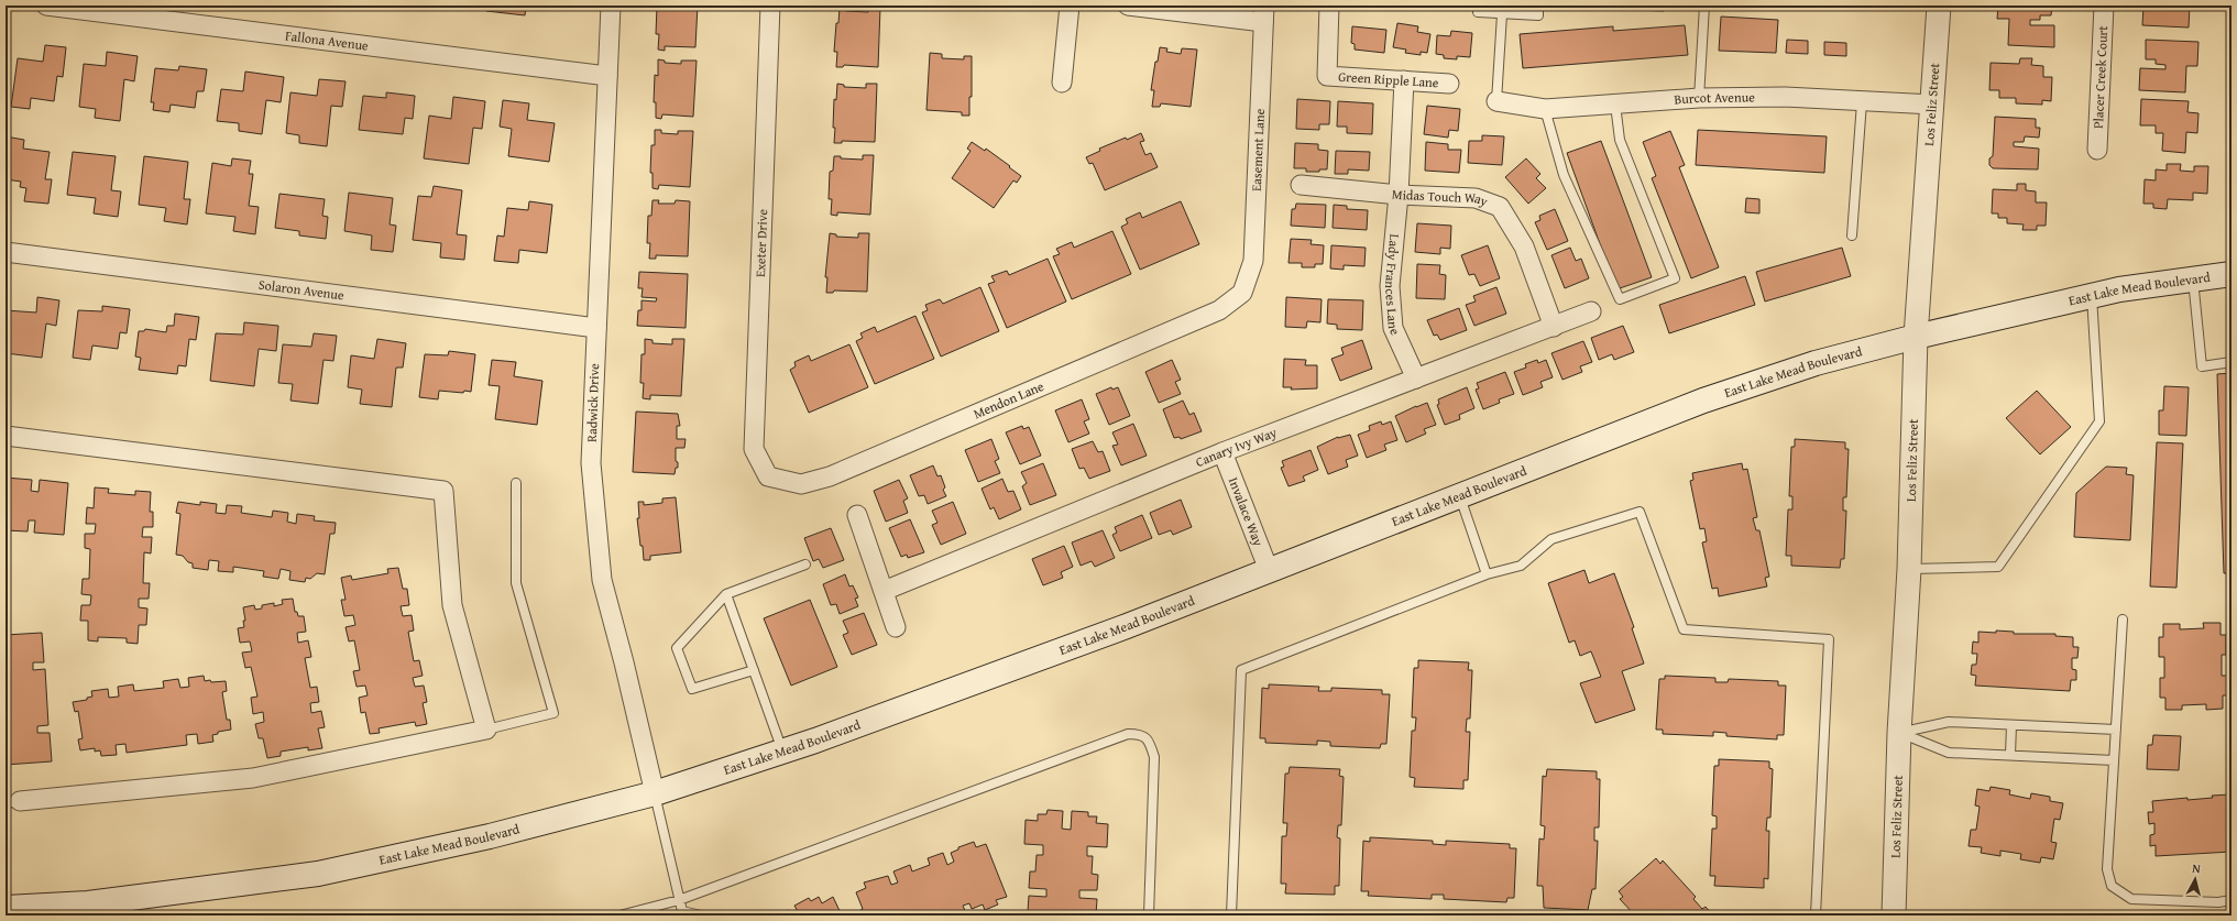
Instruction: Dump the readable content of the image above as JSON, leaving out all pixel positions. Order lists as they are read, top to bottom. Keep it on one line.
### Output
{"streets":{"main road":["East Lake Mead Boulevard"],"street":["Fallona Avenue","Placer Creek Court","Green Ripple Lane","Burcot Avenue","Los Feliz Street","Easement Lane","Midas Touch Way","Exeter Drive","Lady Frances Lane","Solaron Avenue","Mendon Lane","Radwick Drive","Canary Ivy Way","Invalace Way"]},"crossings":[["Fallona Avenue","Radwick Drive"],["Green Ripple Lane","Lady Frances Lane"],["Burcot Avenue","Los Feliz Street"],["Los Feliz Street","East Lake Mead Boulevard"],["Easement Lane","Mendon Lane"],["Midas Touch Way","Lady Frances Lane"],["Midas Touch Way","Canary Ivy Way"],["Exeter Drive","Mendon Lane"],["Lady Frances Lane","Canary Ivy Way"],["Solaron Avenue","Radwick Drive"],["East Lake Mead Boulevard","Radwick Drive"],["East Lake Mead Boulevard","Invalace Way"],["Canary Ivy Way","Invalace Way"]],"north":"top"}
